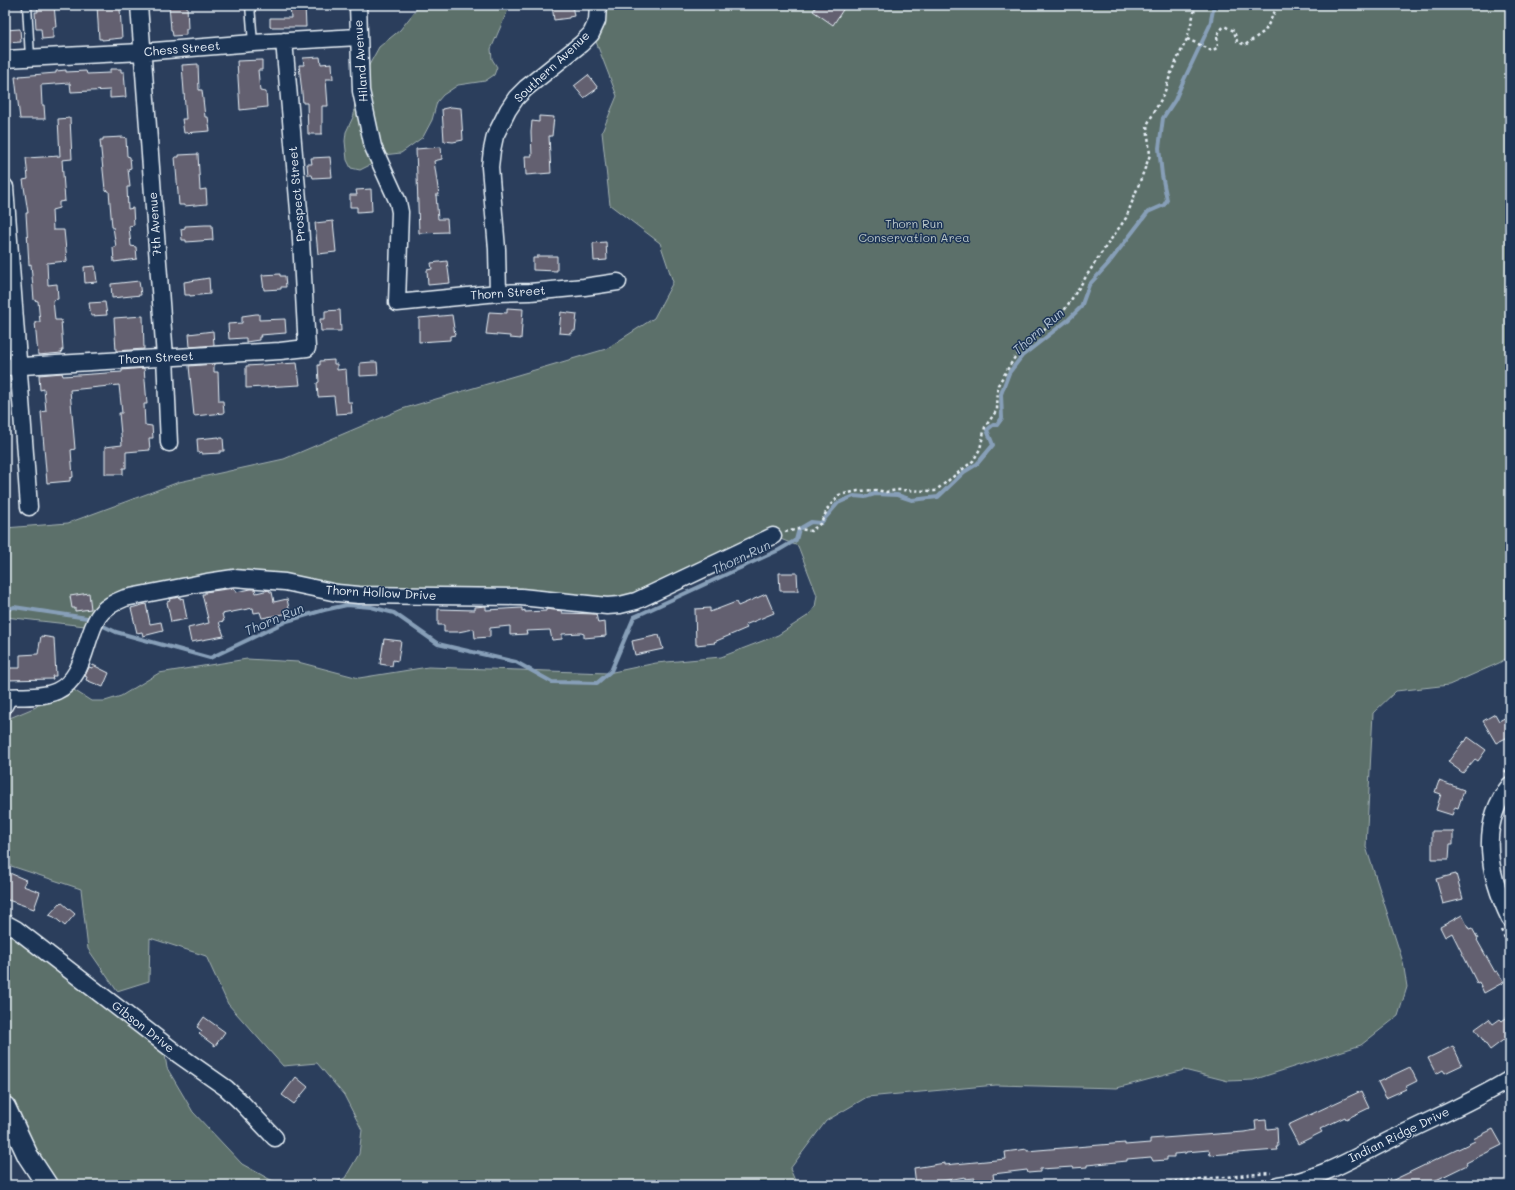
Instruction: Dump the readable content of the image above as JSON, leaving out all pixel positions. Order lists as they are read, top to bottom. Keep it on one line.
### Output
{"streets":{"street":["Chess Street","Hiland Avenue","Southern Avenue","Prospect Street","7th Avenue","Thorn Street","Thorn Hollow Drive","Gibson Drive","Indian Ridge Drive"]},"crossings":[["Chess Street","Hiland Avenue"],["Chess Street","Prospect Street"],["Chess Street","7th Avenue"],["Hiland Avenue","Thorn Street"],["Southern Avenue","Thorn Street"],["Prospect Street","Thorn Street"],["7th Avenue","Thorn Street"]],"water":["Thorn Run"],"parks":["Thorn Run Conservation Area"]}
